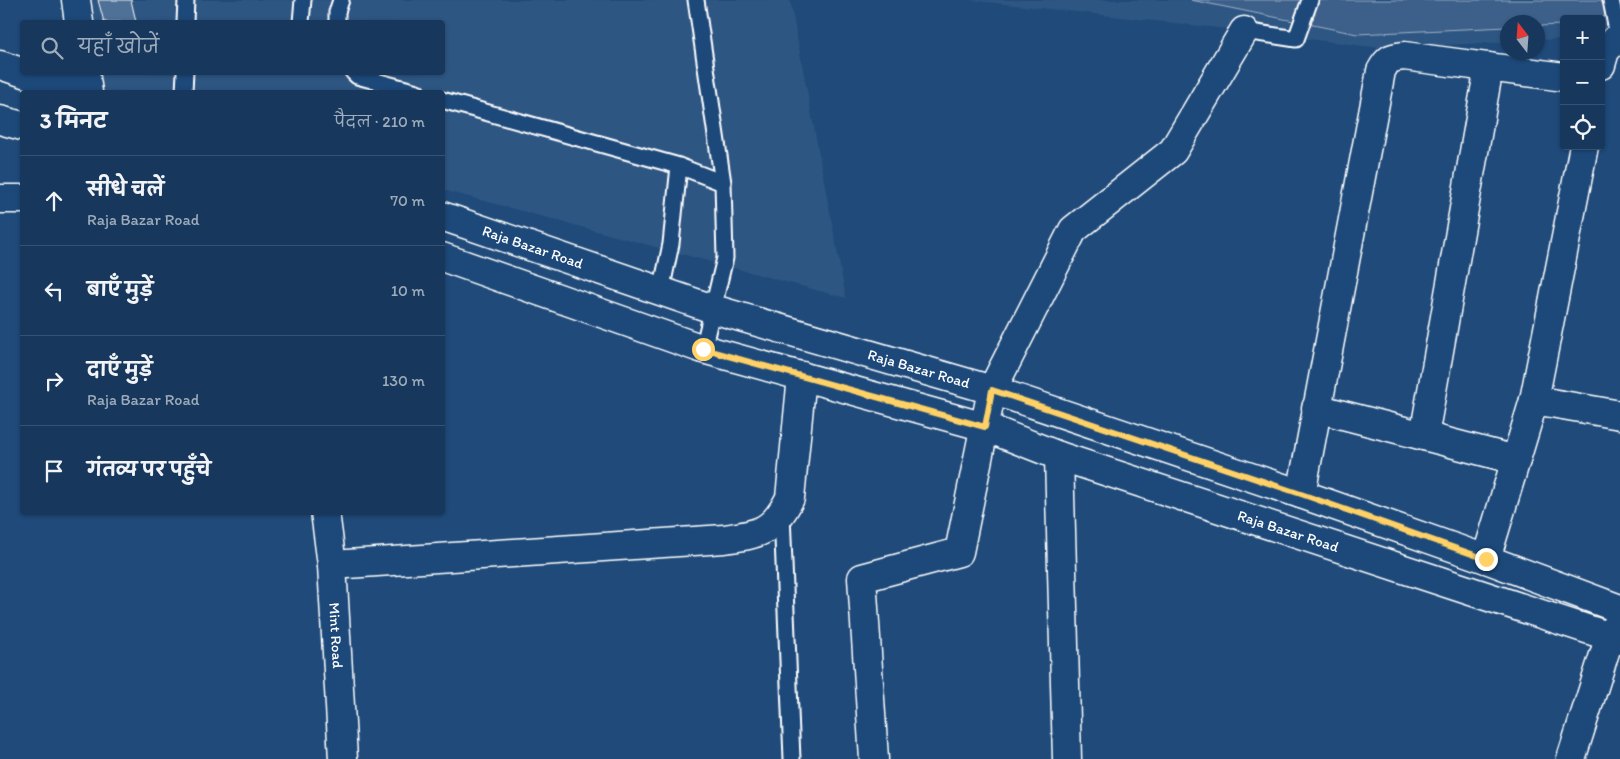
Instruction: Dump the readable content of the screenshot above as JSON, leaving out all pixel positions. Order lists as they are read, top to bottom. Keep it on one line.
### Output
{"streets":{"street":["Raja Bazar Road","Mint Road"]},"north":"top","page":{"map_buttons":["+","−"],"search":"यहाँ खोजें","heading":["3 मिनट","पैदल · 210 m"],"list":[["सीधे चलें","Raja Bazar Road","70 m"],["बाएँ मुड़ें","10 m"],["दाएँ मुड़ें","Raja Bazar Road","130 m"],"गंतव्य पर पहुँचे"]}}
